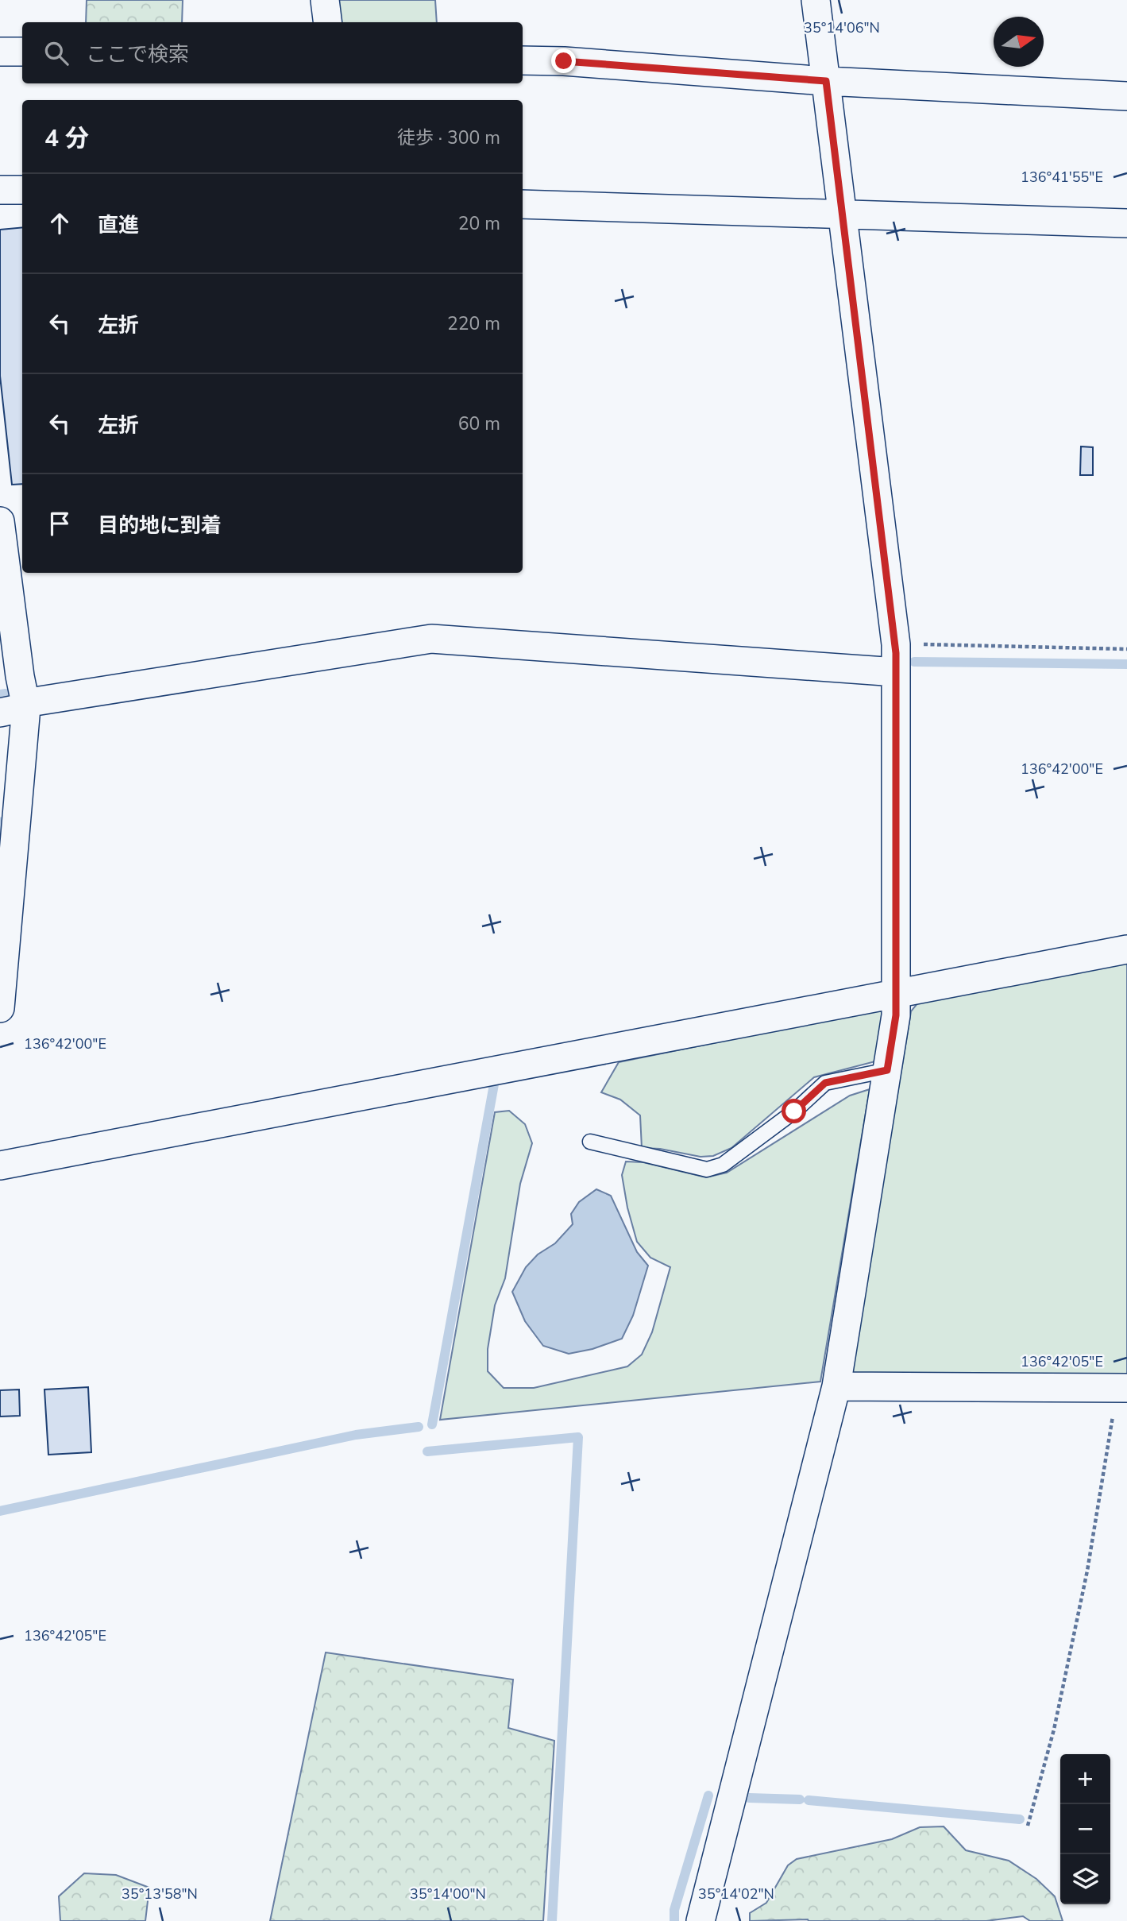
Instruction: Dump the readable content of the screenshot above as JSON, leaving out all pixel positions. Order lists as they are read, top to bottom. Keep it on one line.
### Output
{"north":"right","page":{"search":"ここで検索","heading":["4 分","徒歩 · 300 m"],"list":[["直進","20 m"],["左折","220 m"],["左折","60 m"],"目的地に到着"],"map_buttons":["+","−"]},"coordinates":["35°14'06\"N","136°41'55\"E","136°42'00\"E","136°42'05\"E","35°13'58\"N","35°14'00\"N","35°14'02\"N"]}
